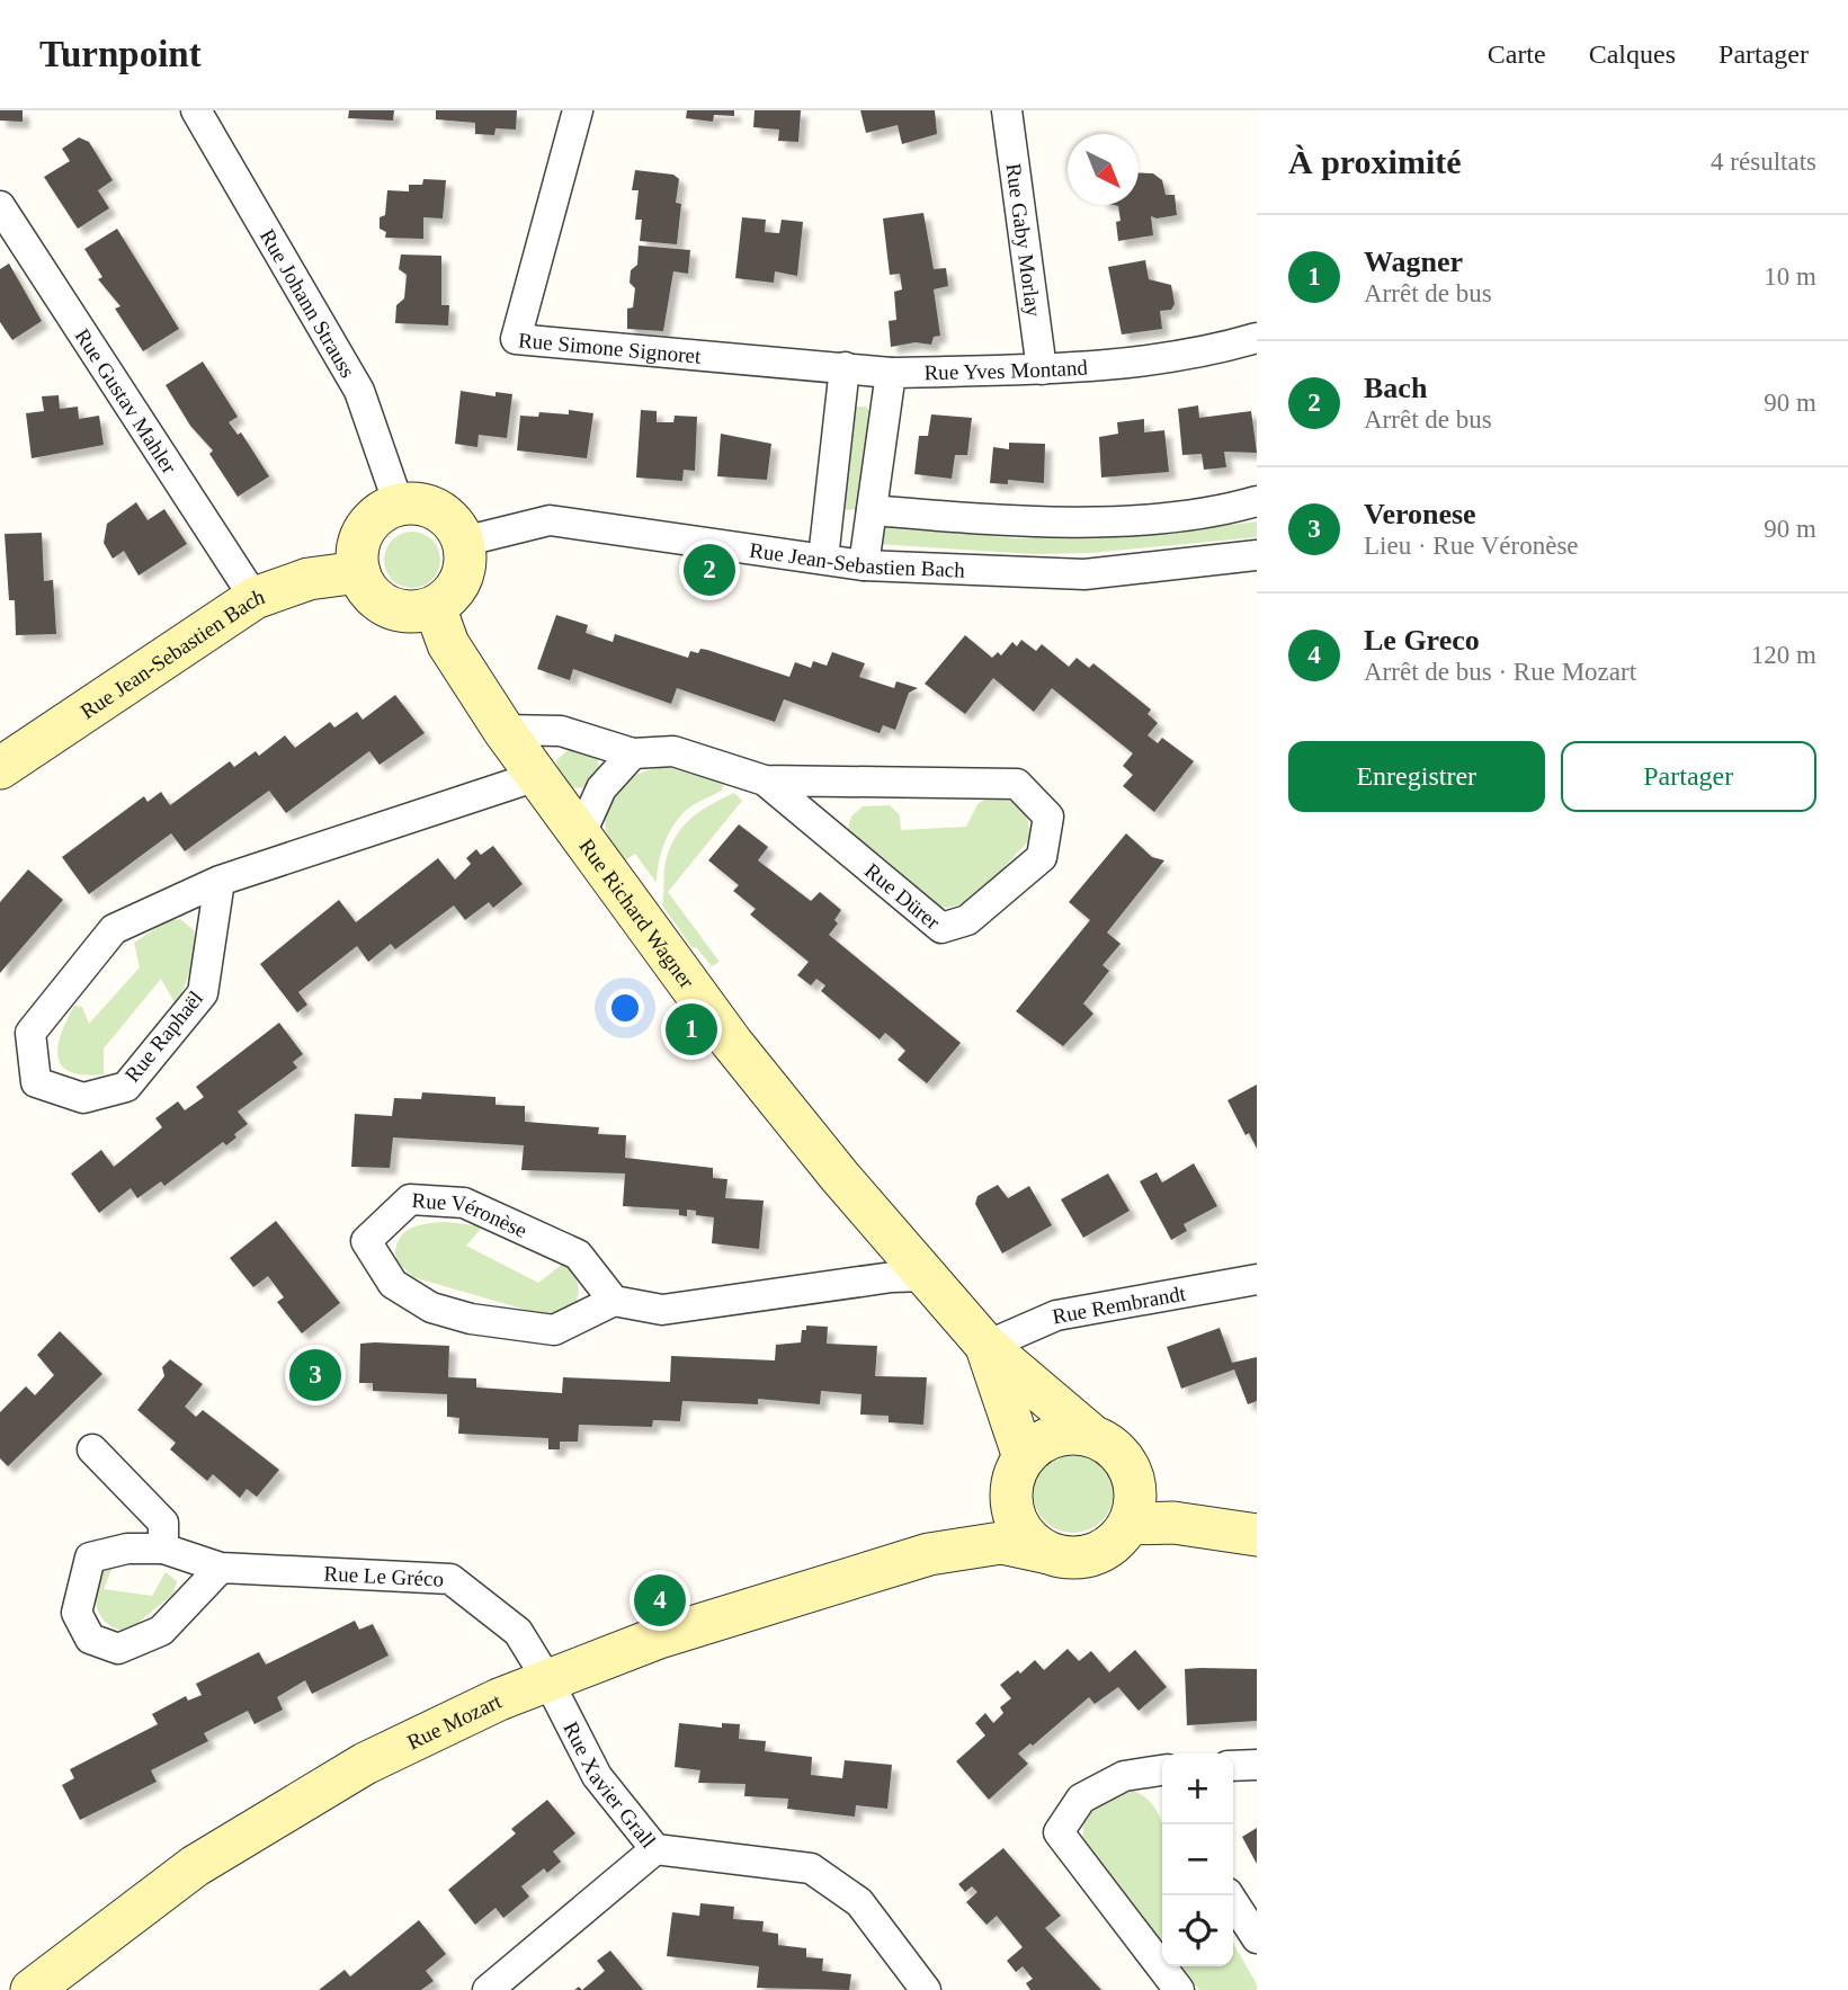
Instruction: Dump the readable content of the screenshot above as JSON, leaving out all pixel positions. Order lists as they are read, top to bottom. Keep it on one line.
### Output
{"streets":{"street":["Rue Gaby Morlay","Rue Johann Strauss","Rue Simone Signoret","Rue Yves Montand","Rue Gustav Mahler","Rue Jean-Sebastien Bach","Rue Dürer","Rue Richard Wagner","Rue Raphaël","Rue Véronèse","Rue Rembrandt","Rue Le Gréco","Rue Mozart","Rue Xavier Grall"]},"crossings":[["Rue Gaby Morlay","Rue Yves Montand"],["Rue Johann Strauss","Rue Jean-Sebastien Bach"],["Rue Johann Strauss","Rue Richard Wagner"],["Rue Simone Signoret","Rue Yves Montand"],["Rue Yves Montand","Rue Jean-Sebastien Bach"],["Rue Gustav Mahler","Rue Jean-Sebastien Bach"],["Rue Jean-Sebastien Bach","Rue Richard Wagner"],["Rue Dürer","Rue Richard Wagner"],["Rue Richard Wagner","Rue Raphaël"],["Rue Richard Wagner","Rue Rembrandt"],["Rue Richard Wagner","Rue Mozart"],["Rue Le Gréco","Rue Mozart"],["Rue Le Gréco","Rue Xavier Grall"],["Rue Mozart","Rue Xavier Grall"]],"north":"bottom right","page":{"header":"Turnpoint","nav":["Carte","Calques","Partager"],"heading":["À proximité","4 résultats"],"list":[{"mark":"1","name":"Wagner","note":"Arrêt de bus","value":"10 m"},{"mark":"2","name":"Bach","note":"Arrêt de bus","value":"90 m"},{"mark":"3","name":"Veronese","note":"Lieu · Rue Véronèse","value":"90 m"},{"mark":"4","name":"Le Greco","note":"Arrêt de bus · Rue Mozart","value":"120 m"}],"pins":["2","1","3","4"],"buttons":["Enregistrer","Partager"],"map_buttons":["+","−"]}}
